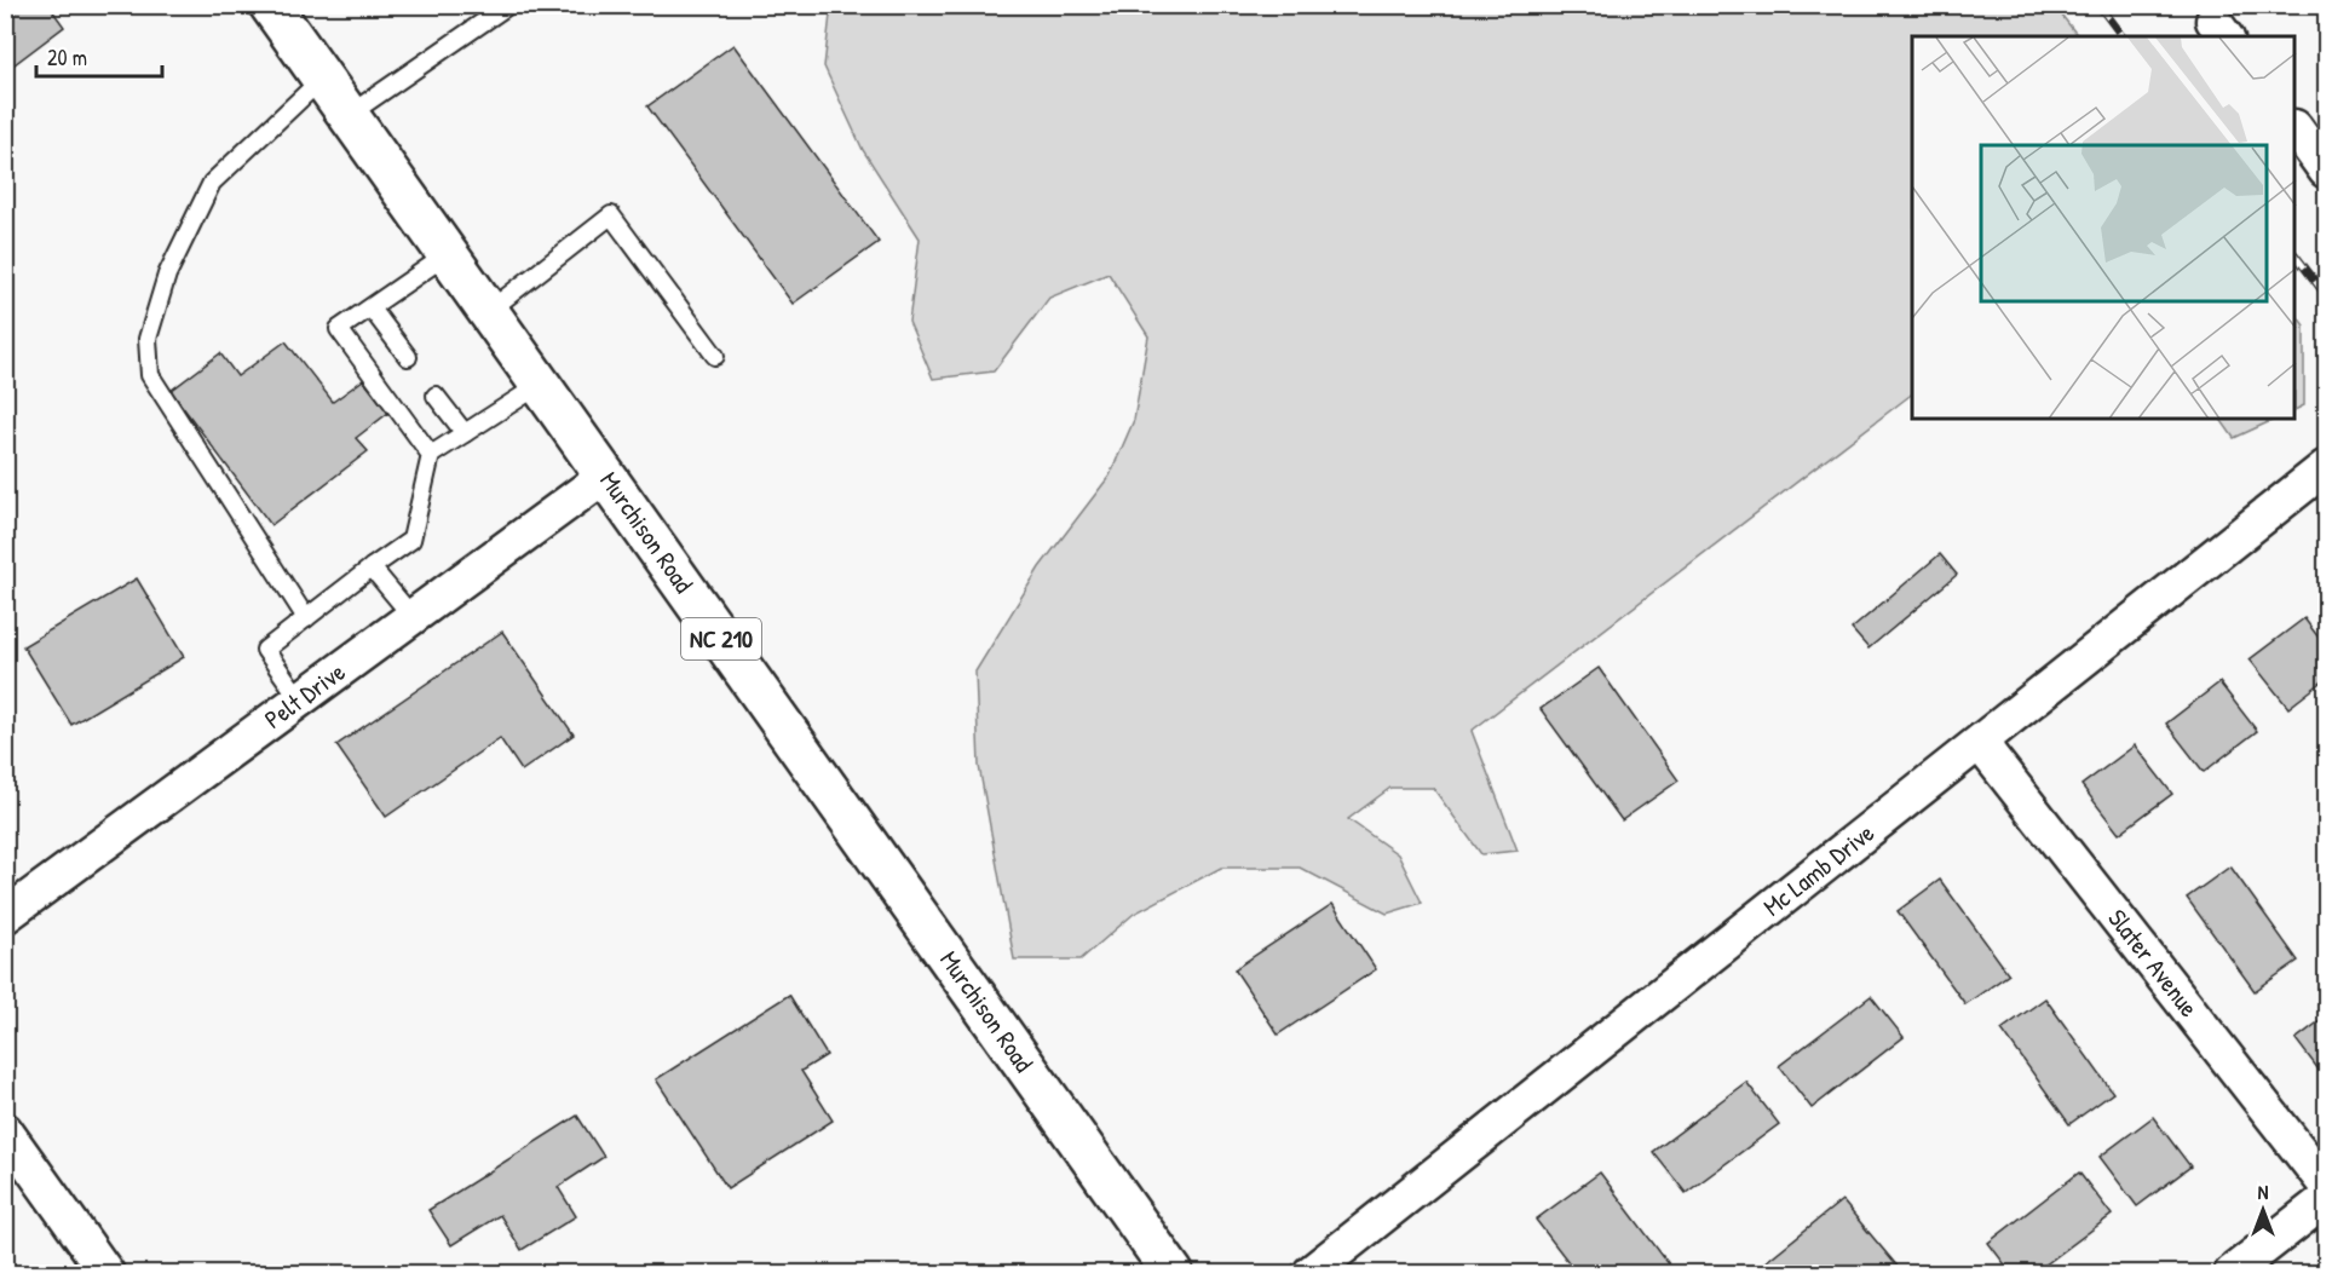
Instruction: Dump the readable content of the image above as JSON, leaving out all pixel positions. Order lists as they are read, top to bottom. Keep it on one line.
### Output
{"streets":{"main road":["Murchison Road","NC 210"],"street":["Pelt Drive","Mc Lamb Drive","Slater Avenue"]},"crossings":[["Murchison Road","Pelt Drive"],["Mc Lamb Drive","Slater Avenue"]],"scale_bar":"20 m","north":"top"}
